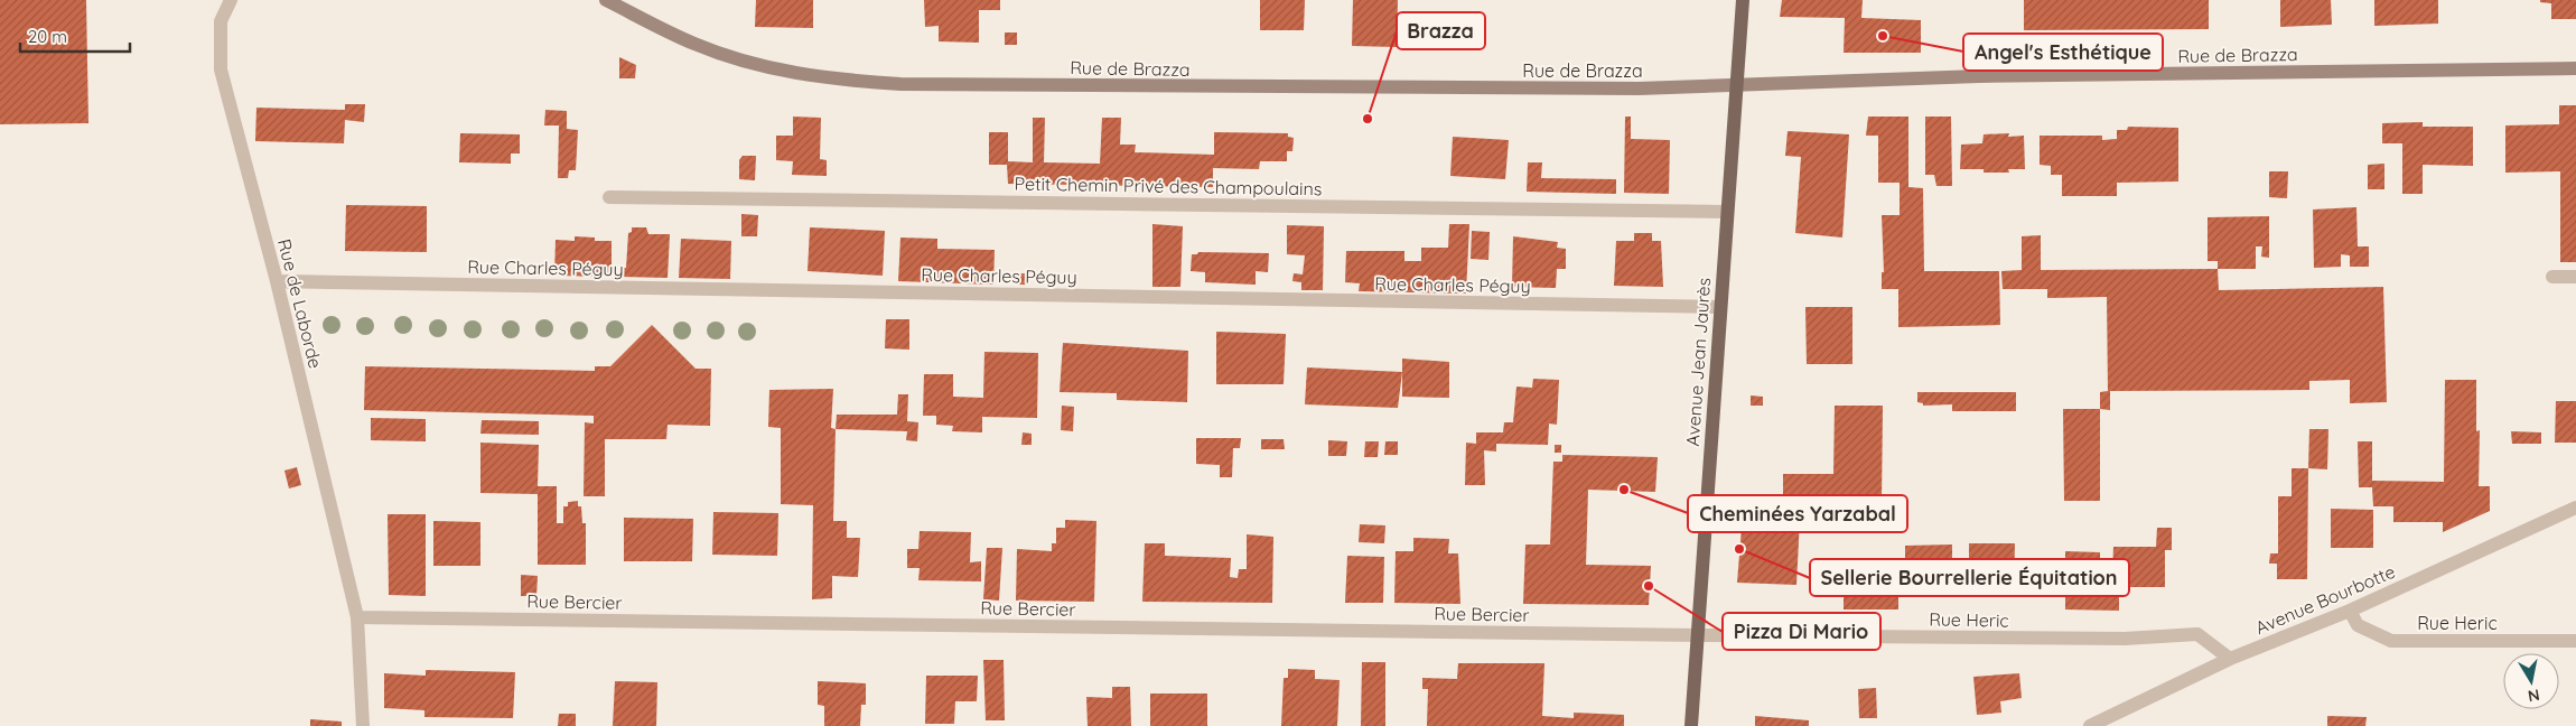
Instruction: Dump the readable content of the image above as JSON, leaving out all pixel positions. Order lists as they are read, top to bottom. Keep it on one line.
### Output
{"streets":{"main road":["Rue de Brazza","Avenue Jean Jaurès"],"street":["Petit Chemin Privé des Champoulains","Rue Charles Péguy","Rue de Laborde","Avenue Bourbotte","Rue Bercier","Rue Heric"]},"crossings":[["Rue de Brazza","Avenue Jean Jaurès"],["Petit Chemin Privé des Champoulains","Avenue Jean Jaurès"],["Rue Charles Péguy","Rue de Laborde"],["Rue Charles Péguy","Avenue Jean Jaurès"],["Rue de Laborde","Rue Bercier"],["Avenue Jean Jaurès","Rue Bercier"],["Avenue Jean Jaurès","Rue Heric"],["Avenue Bourbotte","Rue Heric"],["Rue Bercier","Rue Heric"]],"places":["Angel's Esthétique","Brazza","Cheminées Yarzabal","Sellerie Bourrellerie Équitation","Pizza Di Mario"],"scale_bar":"20 m","north":"bottom"}
